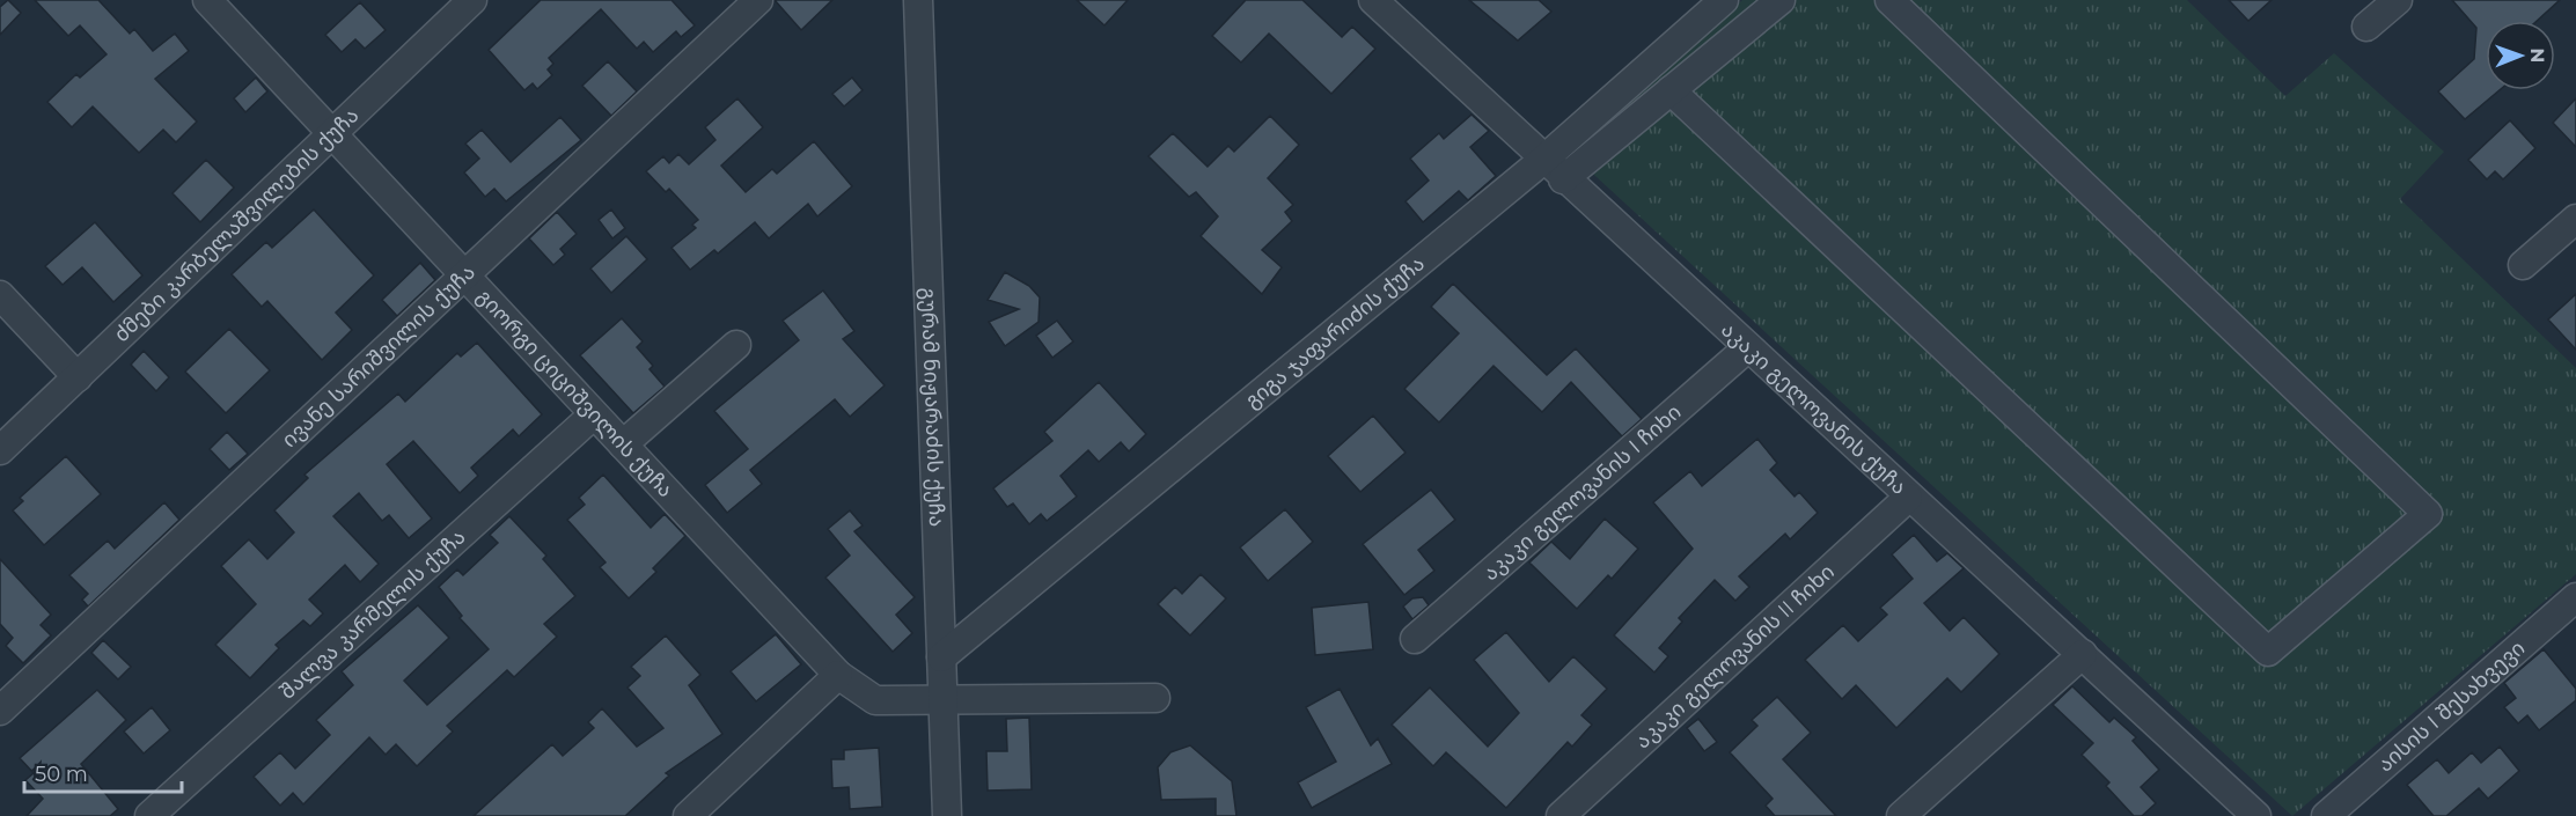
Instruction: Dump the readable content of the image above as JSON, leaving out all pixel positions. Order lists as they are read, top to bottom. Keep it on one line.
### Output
{"streets":{"street":["ძმები კარბელაშვილების ქუჩა","გიგა ჯაფარიძის ქუჩა","ივანე სარიშვილის ქუჩა","გიორგი ციციშვილის ქუჩა","გურამ ნიჟარაძის ქუჩა","აკაკი გელოვანის ქუჩა","აკაკი გელოვანის I ჩიხი","შალვა კარმელის ქუჩა","აკაკი გელოვანის II ჩიხი","აისის I შესახვევი"]},"crossings":[["ძმები კარბელაშვილების ქუჩა","გიორგი ციციშვილის ქუჩა"],["გიგა ჯაფარიძის ქუჩა","გურამ ნიჟარაძის ქუჩა"],["გიგა ჯაფარიძის ქუჩა","აკაკი გელოვანის ქუჩა"],["ივანე სარიშვილის ქუჩა","გიორგი ციციშვილის ქუჩა"],["გიორგი ციციშვილის ქუჩა","გურამ ნიჟარაძის ქუჩა"],["გიორგი ციციშვილის ქუჩა","შალვა კარმელის ქუჩა"],["აკაკი გელოვანის ქუჩა","აკაკი გელოვანის I ჩიხი"],["აკაკი გელოვანის ქუჩა","აკაკი გელოვანის II ჩიხი"]],"scale_bar":"50 m","north":"right"}
